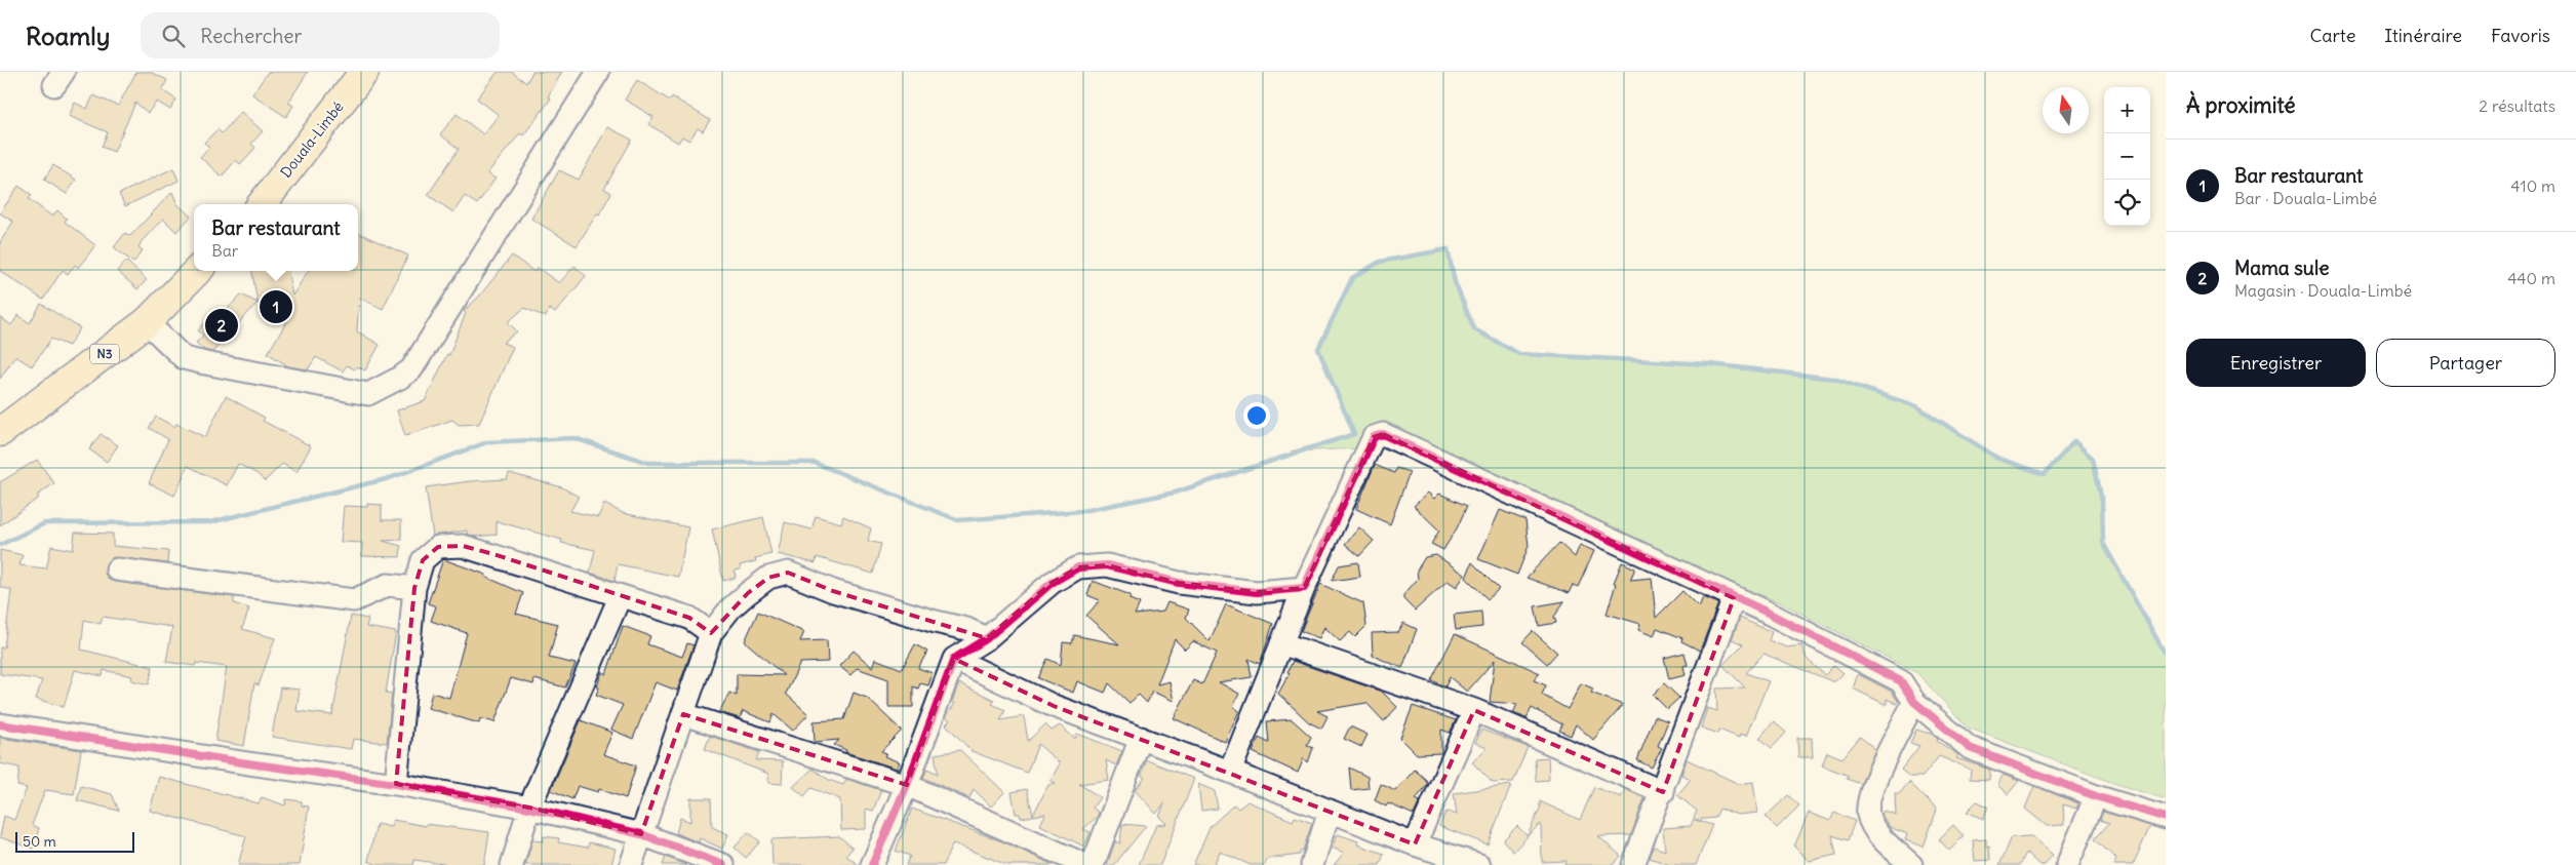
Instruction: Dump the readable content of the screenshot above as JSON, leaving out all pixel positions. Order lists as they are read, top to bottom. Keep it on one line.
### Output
{"streets":{"highway":["Douala-Limbé","N3"]},"scale_bar":"50 m","north":"top","page":{"header":"Roamly","search":"Rechercher","nav":["Carte","Itinéraire","Favoris"],"heading":["À proximité","2 résultats"],"map_buttons":["+","−"],"list":[{"mark":"1","name":"Bar restaurant","note":"Bar · Douala-Limbé","value":"410 m"},{"mark":"2","name":"Mama sule","note":"Magasin · Douala-Limbé","value":"440 m"}],"popup":["Bar restaurant","Bar"],"pins":["1","2"],"buttons":["Enregistrer","Partager"],"scale":"50 m"}}
